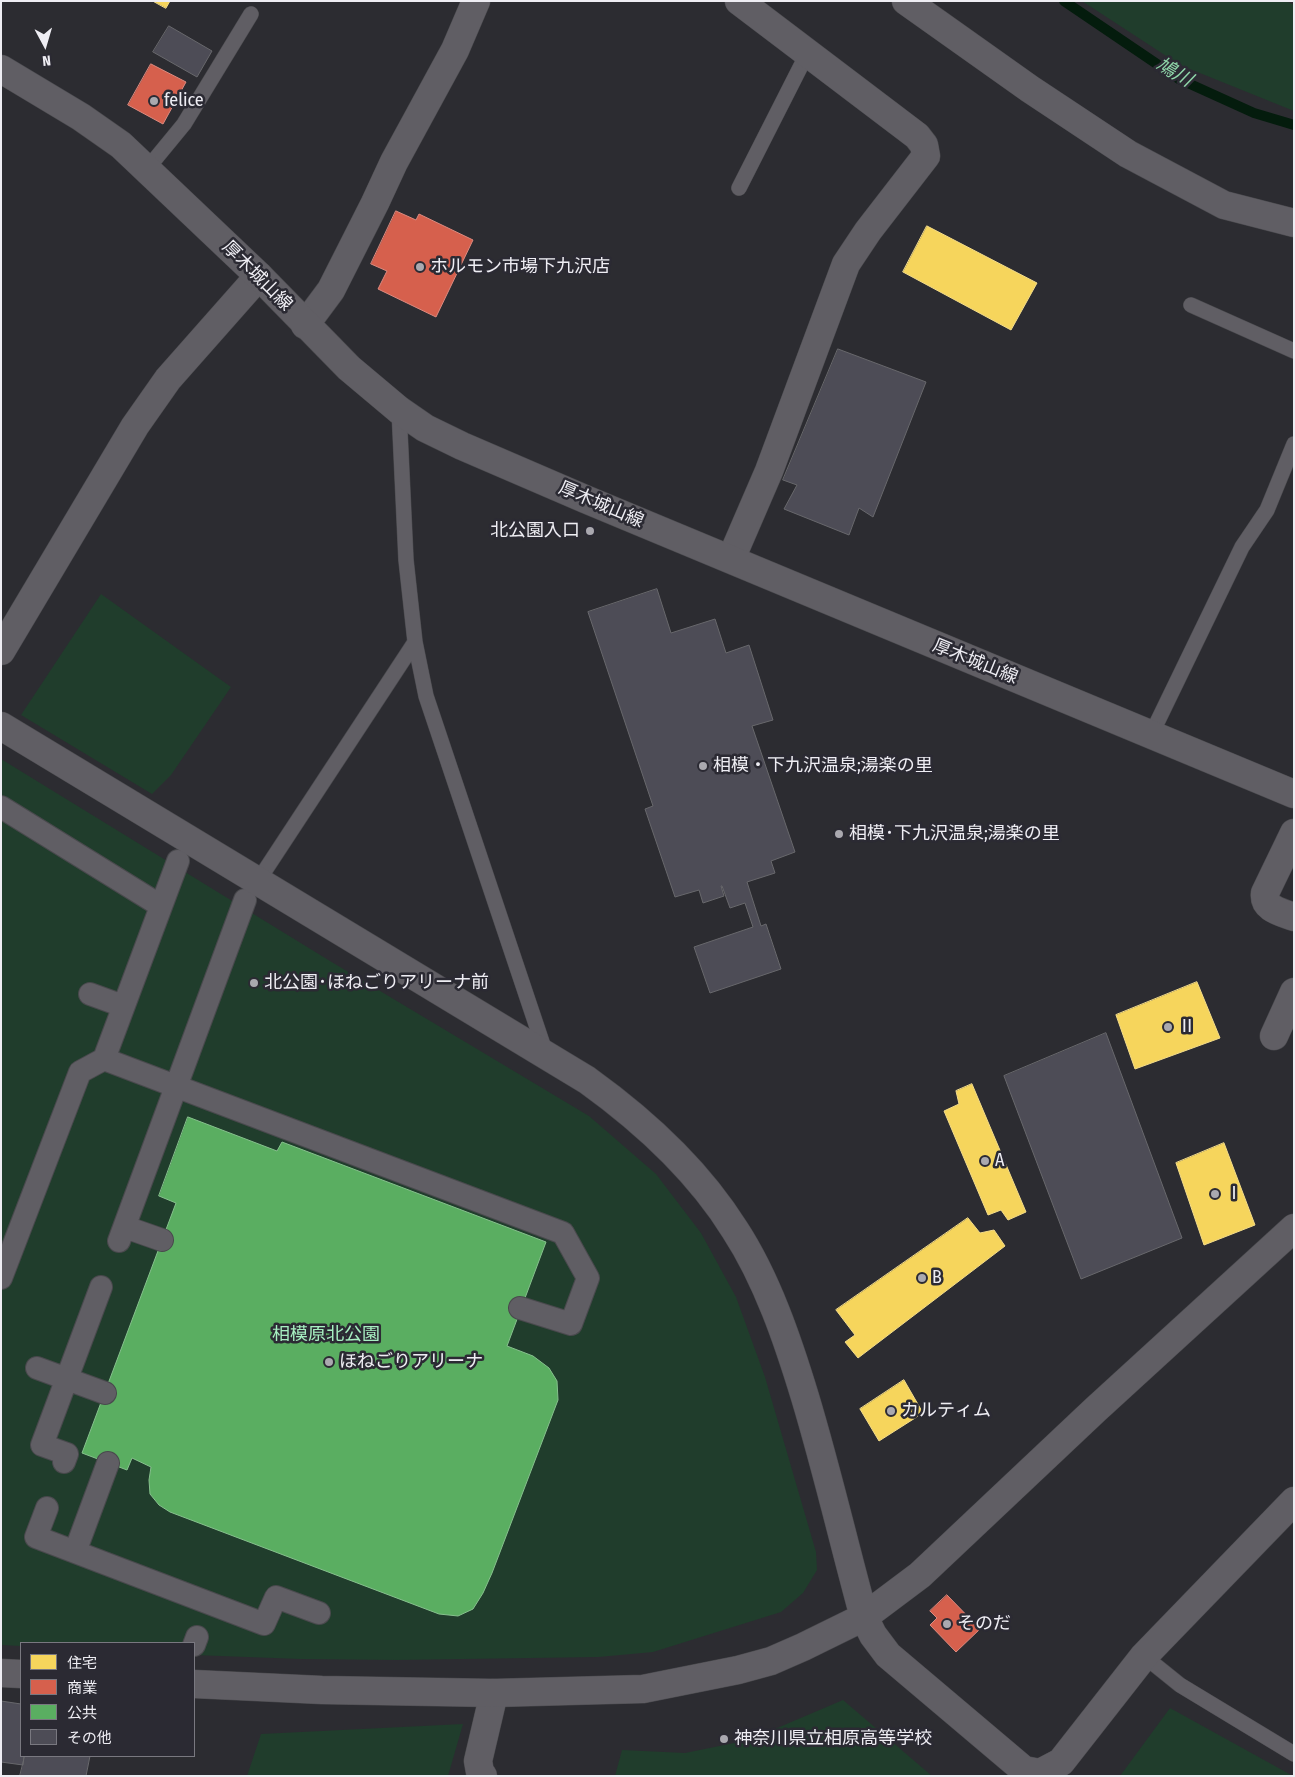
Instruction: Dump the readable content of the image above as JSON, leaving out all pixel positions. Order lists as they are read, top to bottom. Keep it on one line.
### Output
{"streets":{"street":["厚木城山線"]},"water":["鳩川"],"parks":["相模原北公園"],"places":["felice","ホルモン市場下九沢店","北公園入口","相模・下九沢温泉;湯楽の里","相模･下九沢温泉;湯楽の里","北公園･ほねごりアリーナ前","Ⅱ","A","Ⅰ","B","ほねごりアリーナ","カルティム","そのだ","神奈川県立相原高等学校"],"legend":["住宅","商業","公共","その他"],"north":"bottom"}
